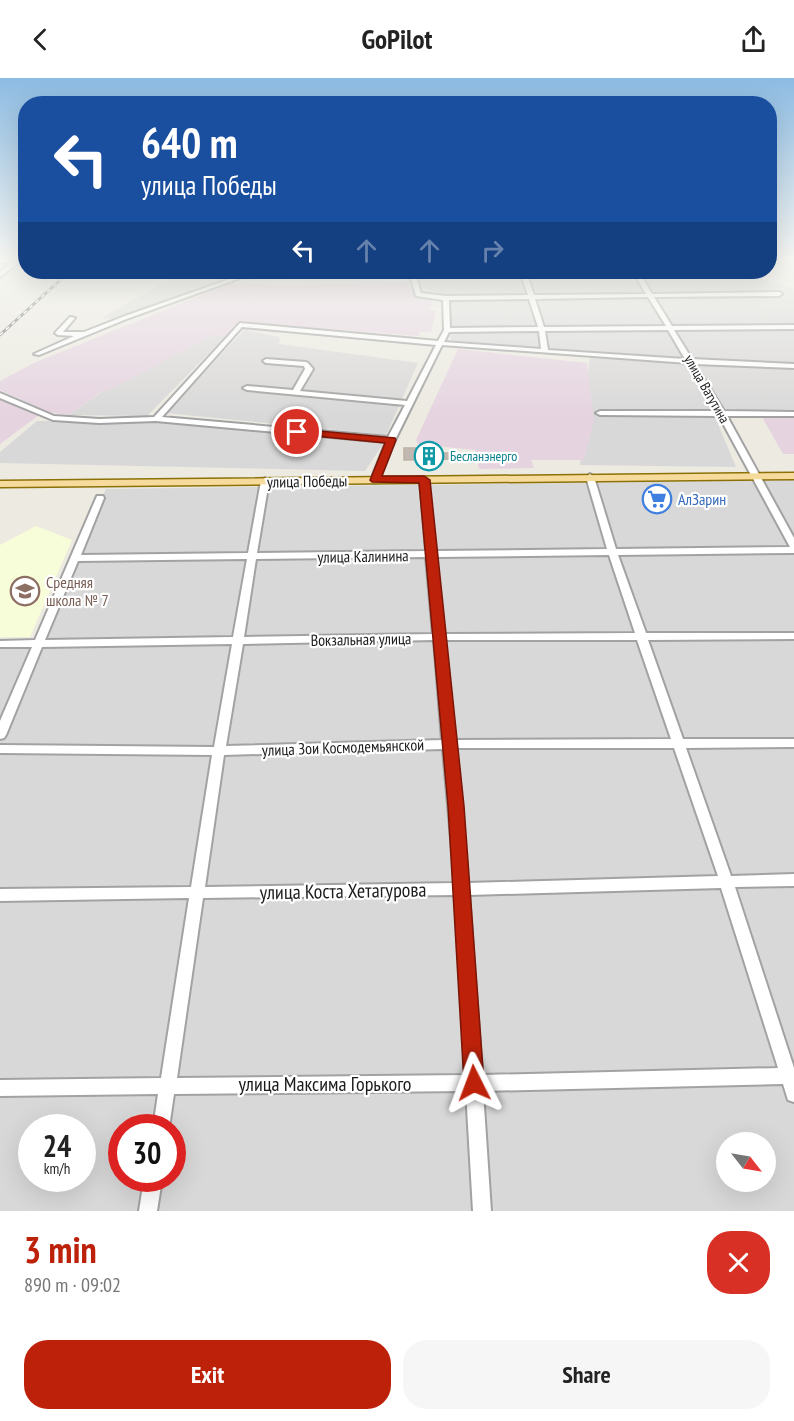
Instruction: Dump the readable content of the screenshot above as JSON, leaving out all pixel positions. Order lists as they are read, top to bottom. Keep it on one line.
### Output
{"streets":{"main road":["улица Победы"],"street":["улица Ватутина","улица Калинина","Вокзальная улица","улица Зои Космодемьянской","улица Коста Хетагурова","улица Максима Горького"]},"crossings":[["улица Ватутина","улица Победы"],["улица Ватутина","улица Калинина"]],"places":{"building":["Бесланэнерго"],"supermarket":["АлЗарин"],"school or university":["Средняя школа № 7"]},"north":"bottom right","page":{"header":"GoPilot","turn":["640 m","улица Победы"],"speed":"24 km/h","limit":"30","heading":["3 min","890 m · 09:02"],"buttons":["Exit","Share"]}}
